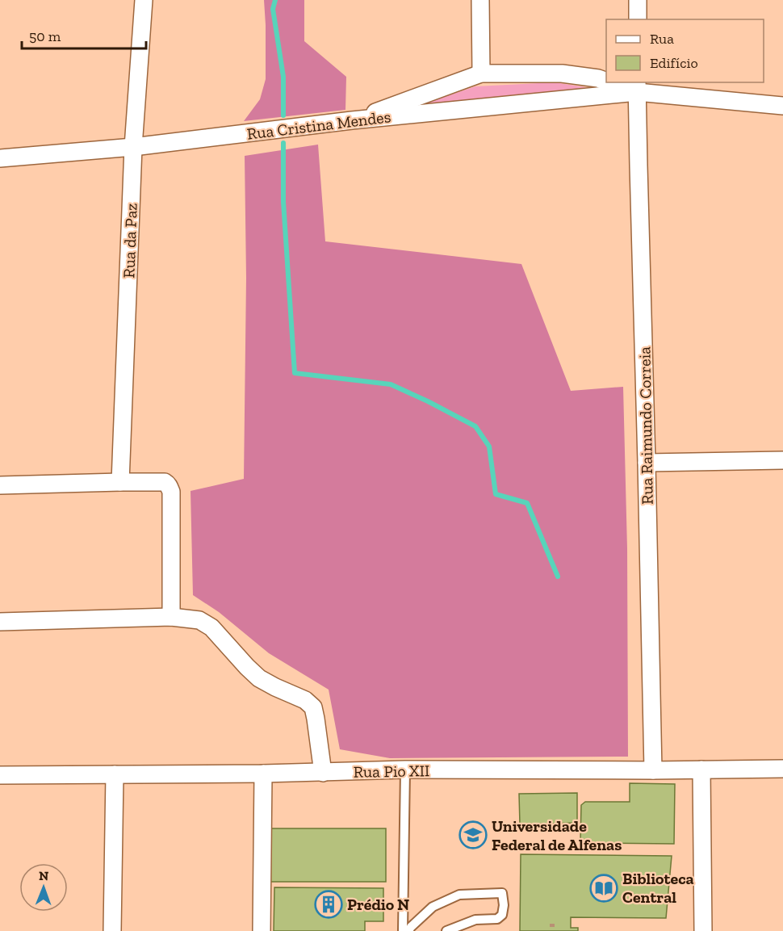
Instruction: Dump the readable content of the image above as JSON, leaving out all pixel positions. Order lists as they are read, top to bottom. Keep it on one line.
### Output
{"streets":{"street":["Rua Cristina Mendes","Rua da Paz","Rua Raimundo Correia","Rua Pio XII"]},"crossings":[["Rua Cristina Mendes","Rua da Paz"],["Rua Cristina Mendes","Rua Raimundo Correia"],["Rua Raimundo Correia","Rua Pio XII"]],"places":{"school or university":["Universidade Federal de Alfenas"],"library":["Biblioteca Central"],"building":["Prédio N"]},"legend":["Rua","Edifício"],"scale_bar":"50 m","north":"top"}
